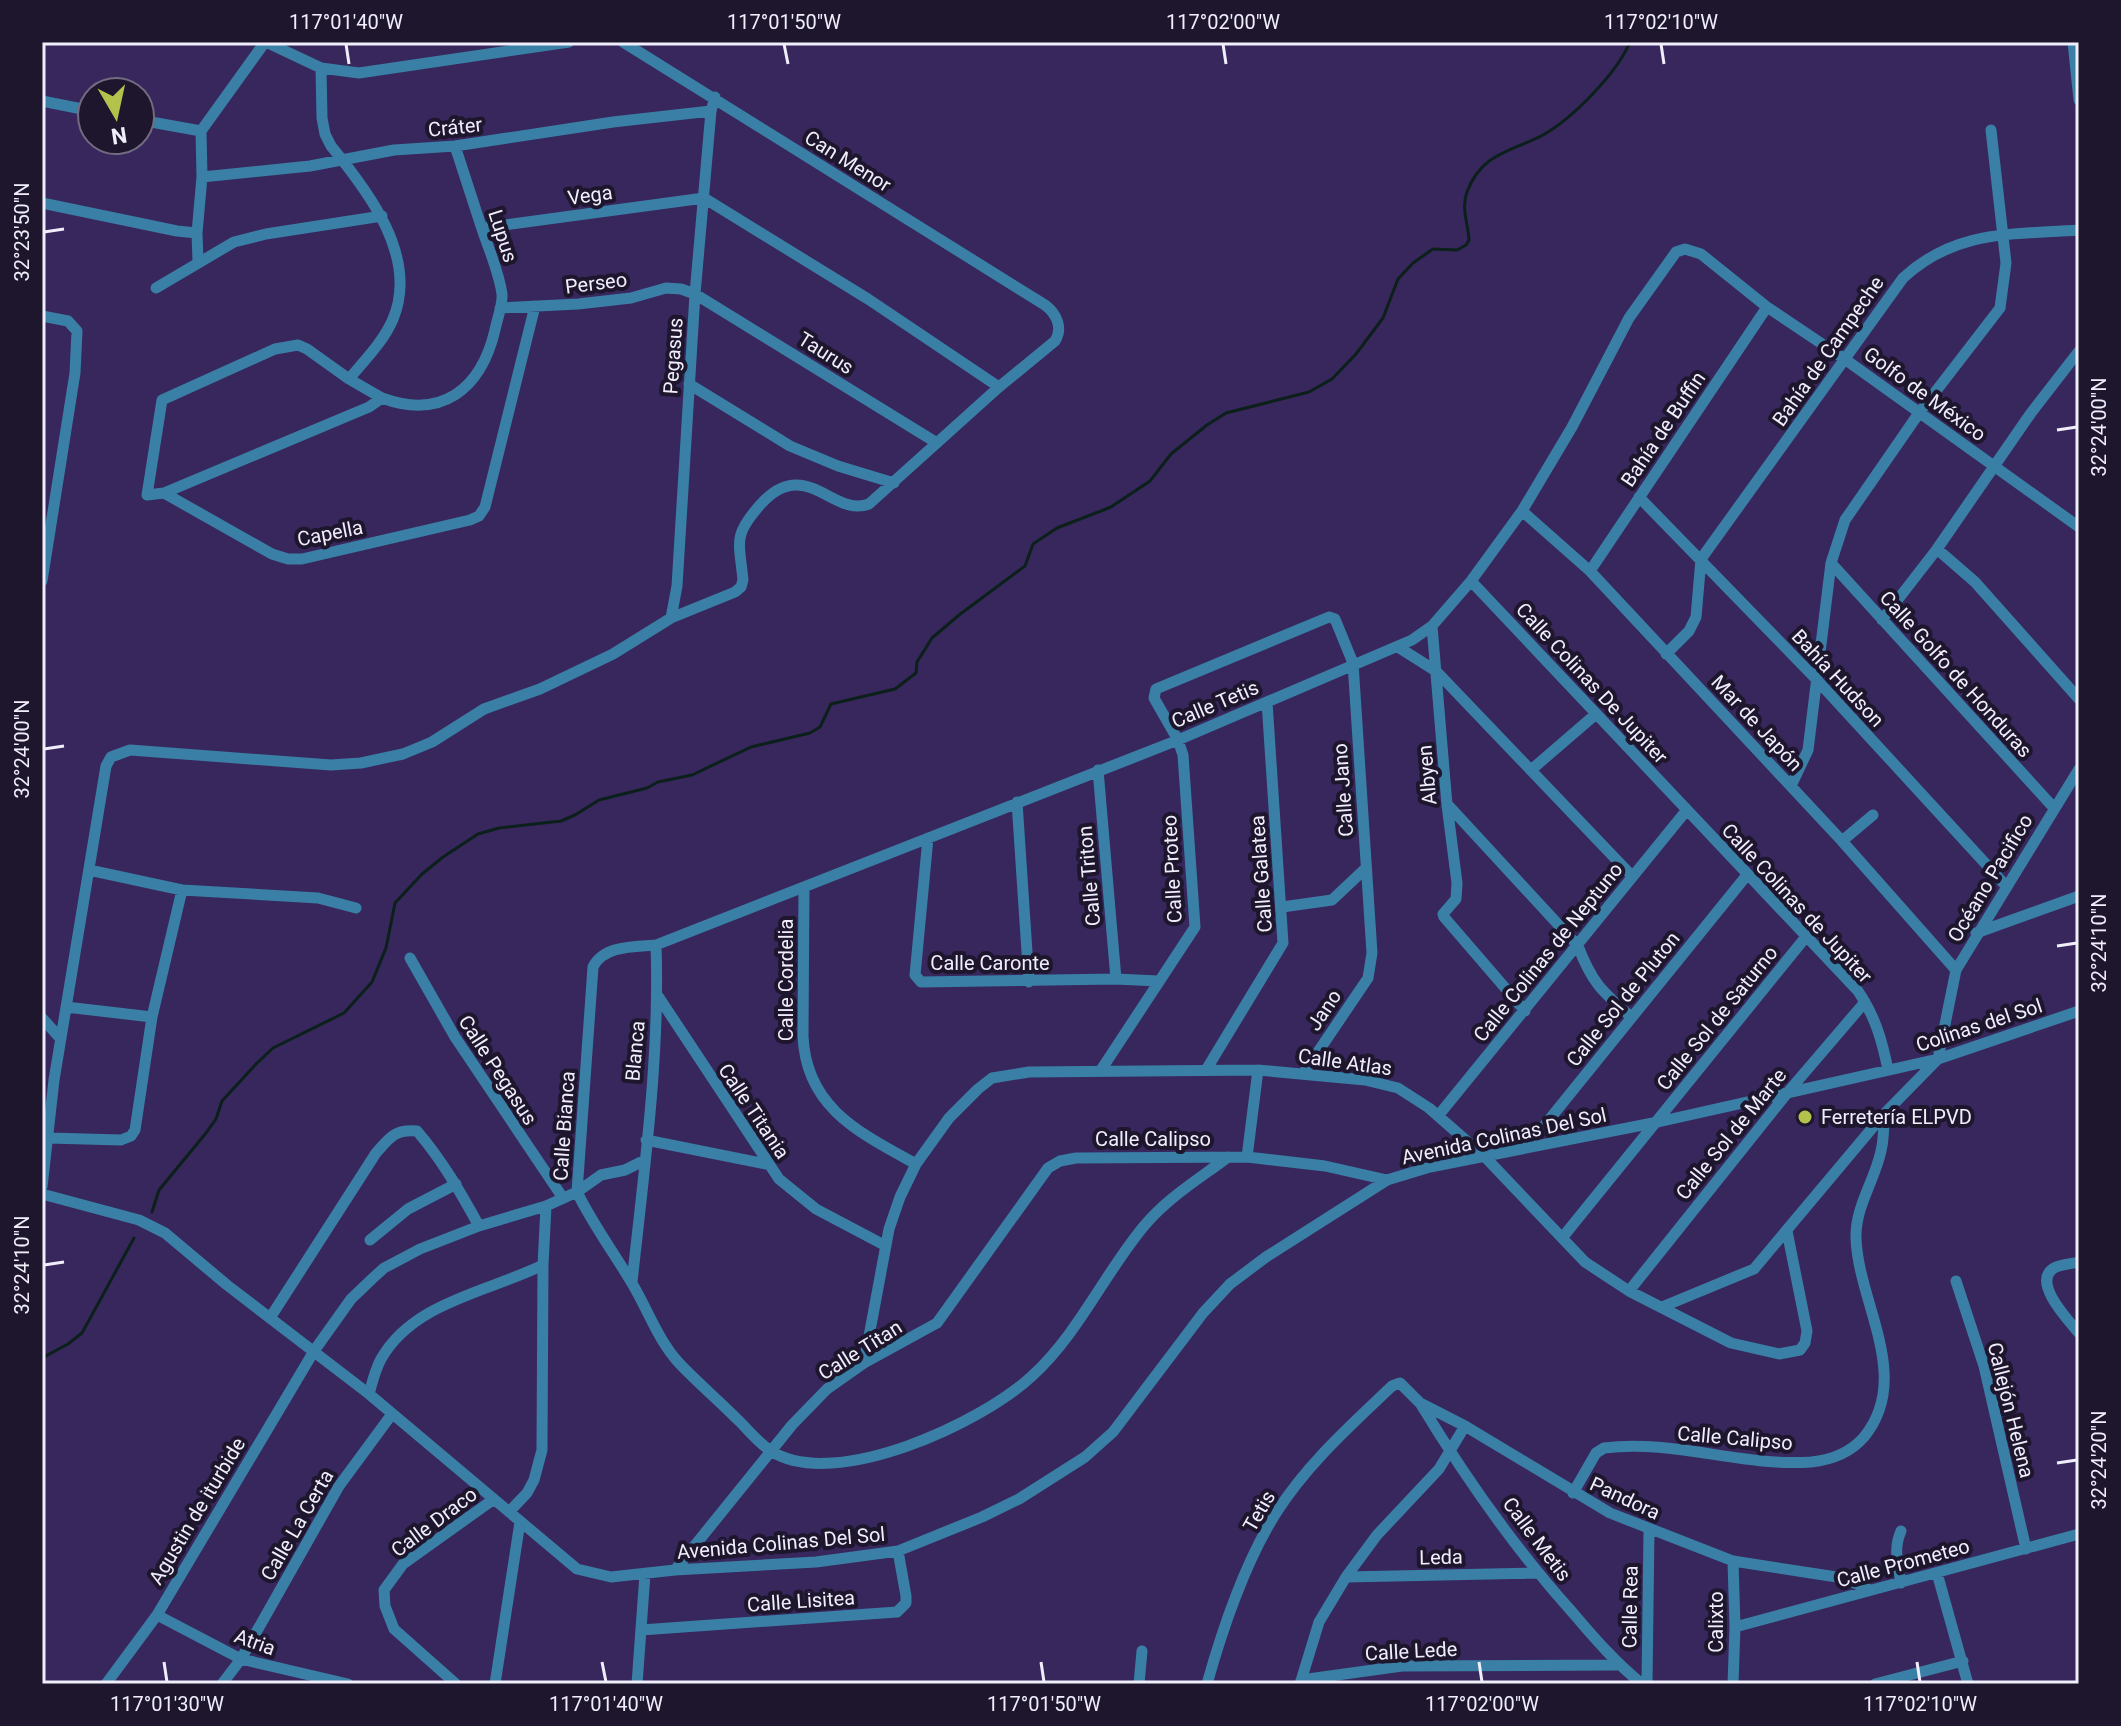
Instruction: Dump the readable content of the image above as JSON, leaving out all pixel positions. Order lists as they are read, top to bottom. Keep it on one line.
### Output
{"streets":{"street":["Cráter","Can Menor","Vega","Lupus","Perseo","Bahía de Campeche","Taurus","Pegasus","Golfo de México","Bahía de Buffin","Capella","Calle Golfo de Honduras","Bahía Hudson","Calle Colinas De Jupiter","Calle Tetis","Mar de Japón","Albyen","Calle Jano","Calle Proteo","Calle Galatea","Calle Triton","Océano Pacifico","Calle Colinas de Jupiter","Calle Colinas de Neptuno","Calle Caronte","Calle Cordelia","Calle Sol de Pluton","Jano","Calle Sol de Saturno","Colinas del Sol","Blanca","Calle Atlas","Calle Pegasus","Calle Titania","Calle Bianca","Calle Sol de Marte","Avenida Colinas Del Sol","Calle Calipso","Calle Titan","Callejón Helena","Pandora","Agustin de iturbide","Tetis","Calle Draco","Calle La Certa","Calle Metis","Leda","Calle Prometeo","Calle Lisitea","Calle Rea","Calixto","Atria","Calle Lede"]},"crossings":[["Cráter","Lupus"],["Cráter","Pegasus"],["Can Menor","Pegasus"],["Vega","Lupus"],["Vega","Pegasus"],["Lupus","Perseo"],["Lupus","Capella"],["Perseo","Taurus"],["Perseo","Pegasus"],["Perseo","Capella"],["Bahía de Campeche","Golfo de México"],["Bahía de Campeche","Bahía Hudson"],["Taurus","Pegasus"],["Golfo de México","Bahía de Buffin"],["Golfo de México","Calle Tetis"],["Bahía de Buffin","Bahía Hudson"],["Bahía de Buffin","Mar de Japón"],["Calle Golfo de Honduras","Océano Pacifico"],["Bahía Hudson","Océano Pacifico"],["Calle Colinas De Jupiter","Calle Tetis"],["Calle Colinas De Jupiter","Calle Colinas de Jupiter"],["Calle Colinas De Jupiter","Calle Colinas de Neptuno"],["Calle Tetis","Mar de Japón"],["Calle Tetis","Albyen"],["Calle Tetis","Calle Jano"],["Calle Tetis","Calle Proteo"],["Calle Tetis","Calle Galatea"],["Calle Tetis","Calle Triton"],["Calle Tetis","Calle Caronte"],["Calle Tetis","Calle Cordelia"],["Calle Tetis","Blanca"],["Calle Tetis","Calle Bianca"],["Mar de Japón","Océano Pacifico"],["Albyen","Calle Colinas de Neptuno"],["Calle Jano","Calle Proteo"],["Calle Jano","Jano"],["Calle Proteo","Calle Caronte"],["Calle Proteo","Calle Atlas"],["Calle Galatea","Calle Atlas"],["Calle Triton","Calle Caronte"],["Océano Pacifico","Colinas del Sol"],["Calle Colinas de Jupiter","Calle Colinas de Neptuno"],["Calle Colinas de Jupiter","Calle Sol de Pluton"],["Calle Colinas de Jupiter","Calle Sol de Saturno"],["Calle Colinas de Jupiter","Colinas del Sol"],["Calle Colinas de Jupiter","Calle Sol de Marte"],["Calle Colinas de Jupiter","Avenida Colinas Del Sol"],["Calle Colinas de Neptuno","Calle Atlas"],["Calle Cordelia","Calle Atlas"],["Calle Sol de Pluton","Avenida Colinas Del Sol"],["Jano","Calle Atlas"],["Calle Sol de Saturno","Calle Atlas"],["Calle Sol de Saturno","Avenida Colinas Del Sol"],["Colinas del Sol","Avenida Colinas Del Sol"],["Blanca","Calle Titania"],["Calle Atlas","Calle Titania"],["Calle Atlas","Calle Sol de Marte"],["Calle Atlas","Avenida Colinas Del Sol"],["Calle Atlas","Calle Titan"],["Calle Pegasus","Calle Bianca"],["Calle Bianca","Avenida Colinas Del Sol"],["Calle Bianca","Agustin de iturbide"],["Calle Sol de Marte","Avenida Colinas Del Sol"],["Avenida Colinas Del Sol","Calle Calipso"],["Avenida Colinas Del Sol","Calle Titan"],["Avenida Colinas Del Sol","Agustin de iturbide"],["Avenida Colinas Del Sol","Calle Draco"],["Avenida Colinas Del Sol","Calle La Certa"],["Avenida Colinas Del Sol","Calle Lisitea"],["Calle Calipso","Calle Titan"],["Calle Calipso","Pandora"],["Callejón Helena","Calle Prometeo"],["Pandora","Tetis"],["Pandora","Calle Metis"],["Pandora","Calle Prometeo"],["Pandora","Calle Rea"],["Pandora","Calixto"],["Agustin de iturbide","Atria"],["Calle La Certa","Atria"],["Calle Metis","Leda"],["Calle Metis","Calle Rea"],["Calle Metis","Calle Lede"],["Calle Prometeo","Calixto"]],"places":["Ferretería ELPVD"],"north":"bottom","coordinates":["117°01'40\"W","117°01'50\"W","117°02'00\"W","117°02'10\"W","32°23'50\"N","32°24'00\"N","32°24'10\"N","32°24'20\"N","117°01'30\"W"]}
